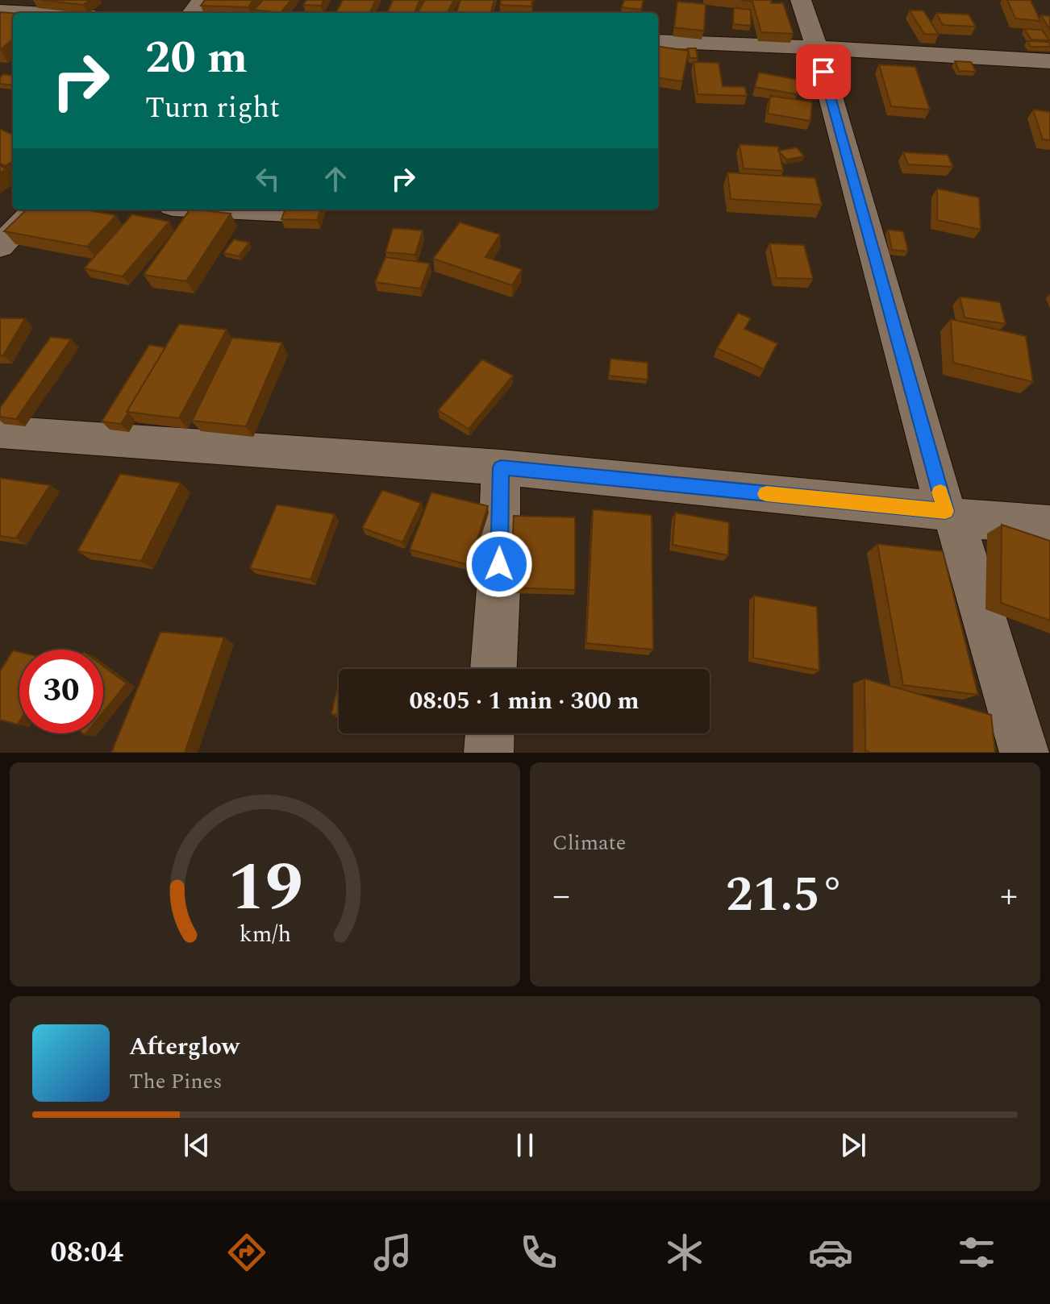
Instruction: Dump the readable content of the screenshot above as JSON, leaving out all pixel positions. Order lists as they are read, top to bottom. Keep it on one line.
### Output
{"page":{"turn":["20 m","Turn right"],"limit":"30","trip":"08:05 · 1 min · 300 m","tile":"Climate","heat":["−","21.5°","+"],"song":["Afterglow","The Pines"],"tabs":"08:04","gauge":["19","km/h"]}}
